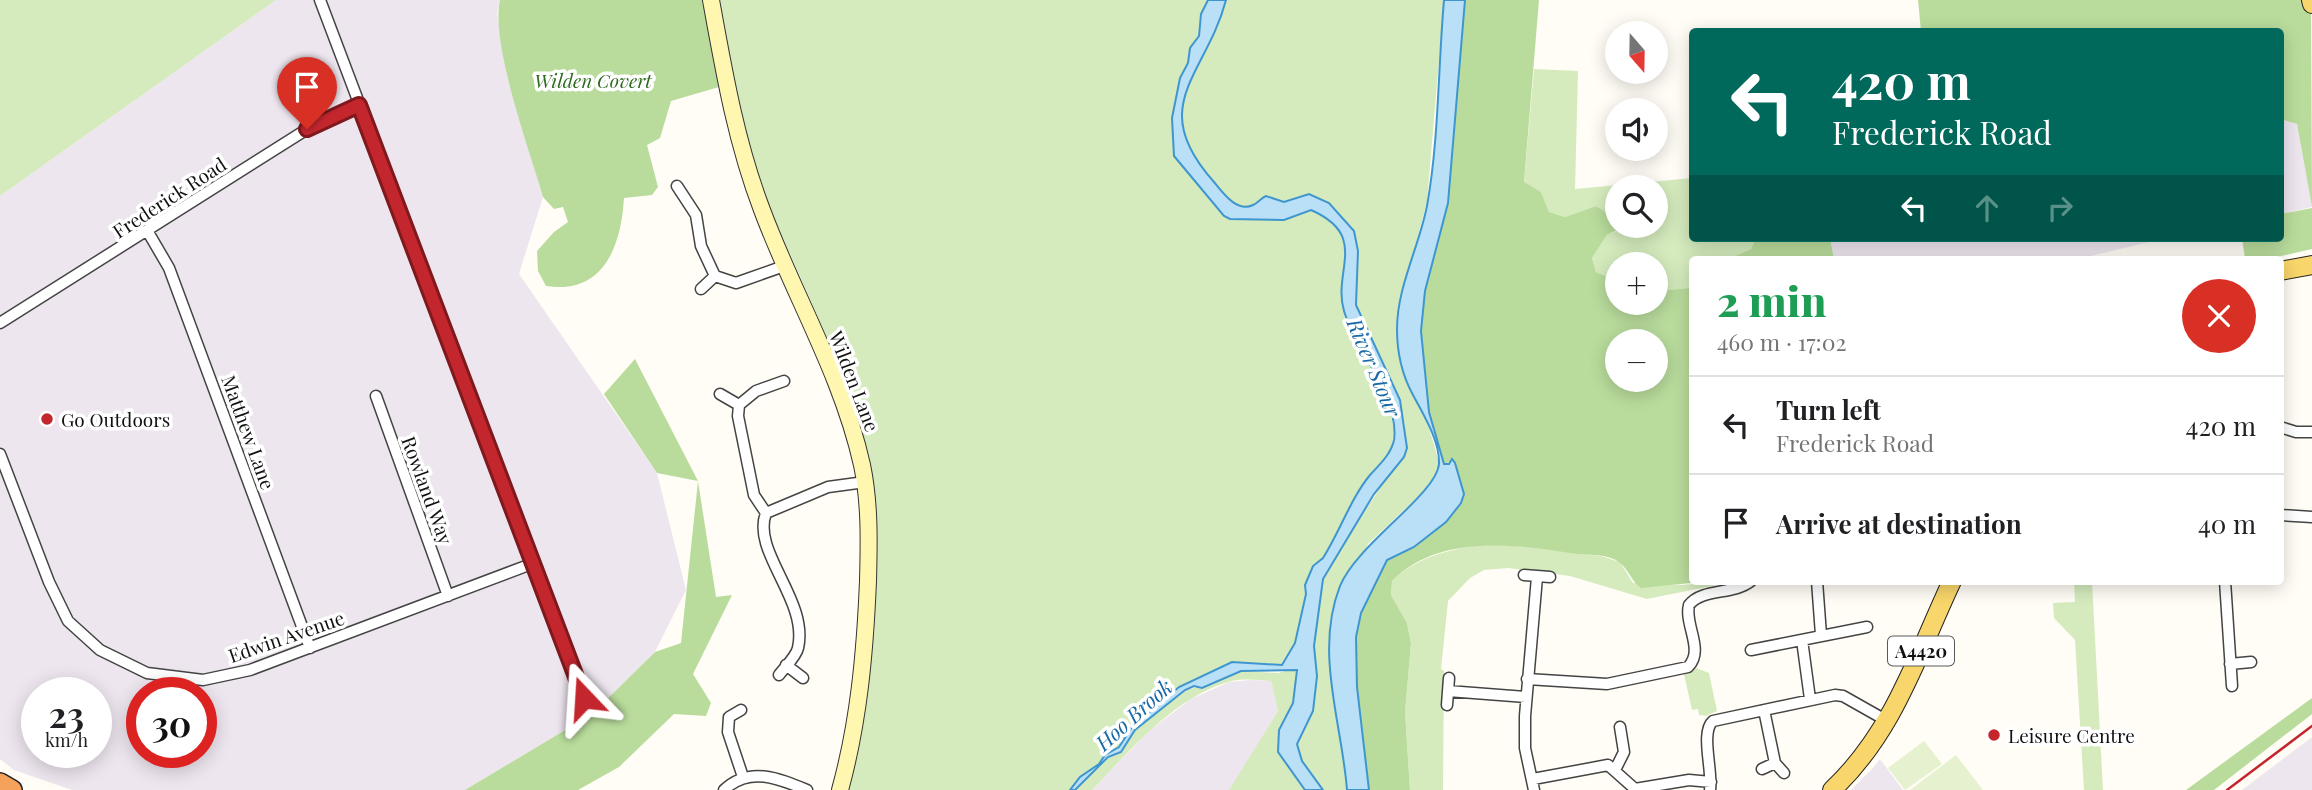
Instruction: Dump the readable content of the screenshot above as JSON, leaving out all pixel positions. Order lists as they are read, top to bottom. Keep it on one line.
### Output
{"streets":{"main road":["A4420"],"street":["Frederick Road","Wilden Lane","Matthew Lane","Rowland Way","Edwin Avenue"]},"crossings":[["Frederick Road","Matthew Lane"],["Matthew Lane","Edwin Avenue"],["Rowland Way","Edwin Avenue"]],"water":["River Stour","Hoo Brook"],"parks":["Wilden Covert"],"places":["Go Outdoors","Leisure Centre"],"north":"bottom","page":{"map_buttons":["+","−"],"turn":["420 m","Frederick Road"],"heading":["2 min","460 m · 17:02"],"list":[{"name":"Turn left","note":"Frederick Road","value":"420 m"},{"name":"Arrive at destination","value":"40 m"}],"speed":"23 km/h","limit":"30"}}
